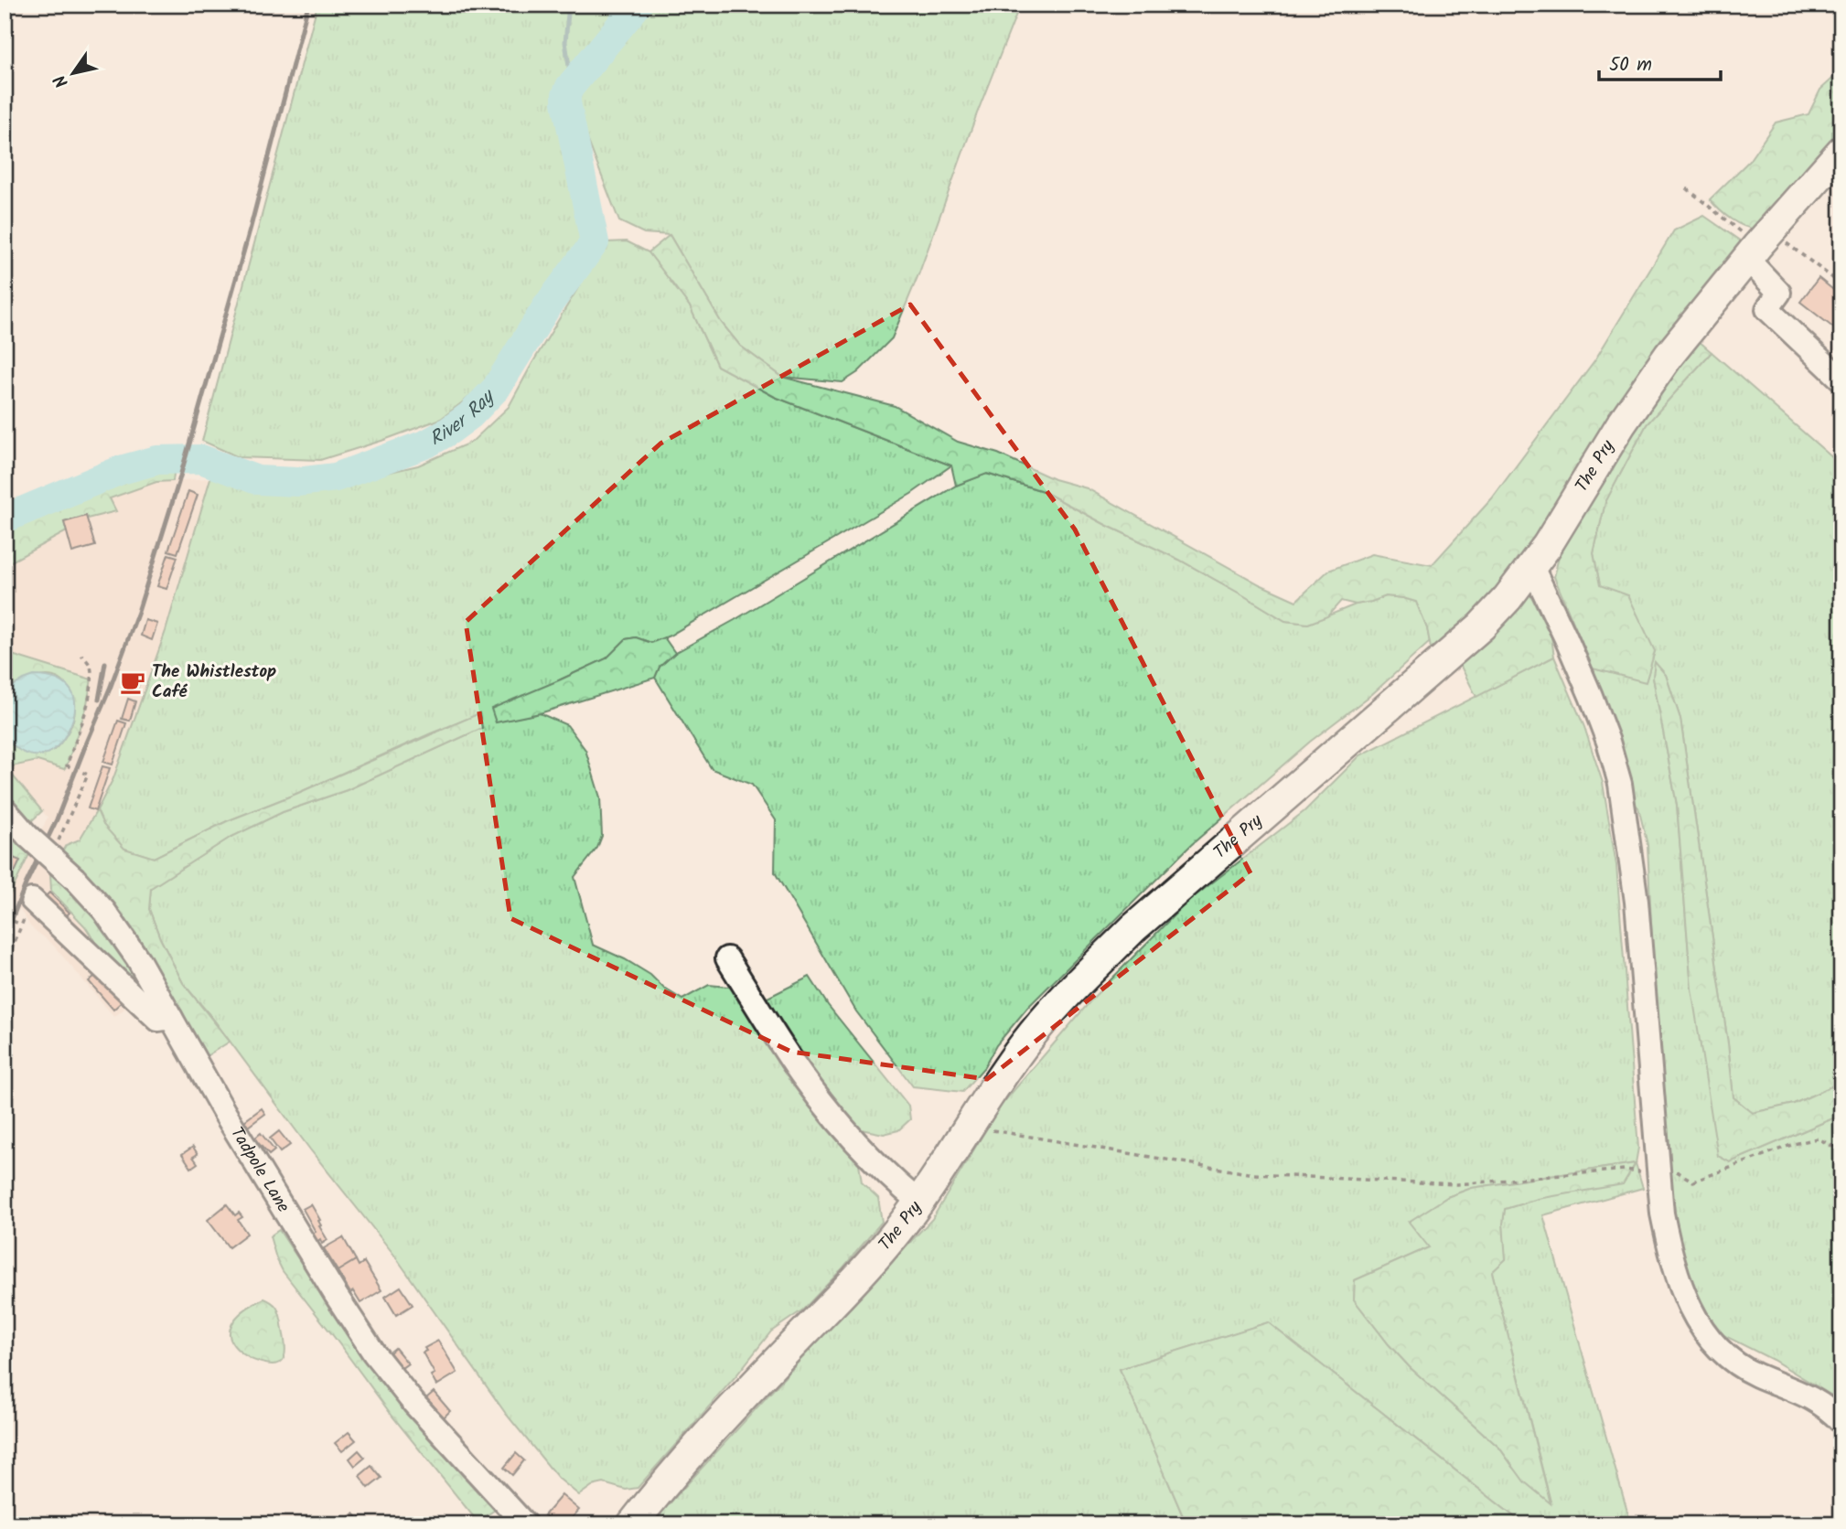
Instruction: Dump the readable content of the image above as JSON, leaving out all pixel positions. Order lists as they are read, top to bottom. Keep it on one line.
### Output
{"streets":{"main road":["The Pry"],"street":["Tadpole Lane"]},"water":["River Ray"],"places":{"cafe":["The Whistlestop Café"]},"scale_bar":"50 m","north":"bottom left"}
